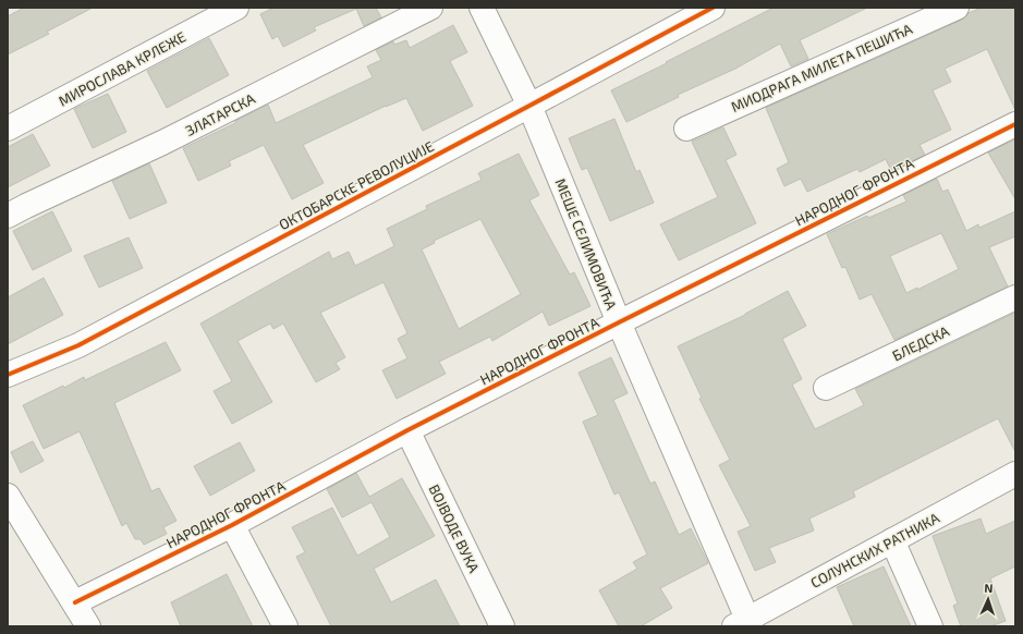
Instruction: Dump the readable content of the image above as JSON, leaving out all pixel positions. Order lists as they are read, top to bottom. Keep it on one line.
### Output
{"streets":{"street":["МИОДРАГА МИЛЕТА ПЕШИЋА","МИРОСЛАВА КРЛЕЖЕ","ЗЛАТАРСКА","ОКТОБАРСКЕ РЕВОЛУЦИЈЕ","НАРОДНОГ ФРОНТА","МЕШЕ СЕЛИМОВИЋА","БЛЕДСКА","ВОЈВОДЕ ВУКА","СОЛУНСКИХ РАТНИКА"]},"crossings":[["ОКТОБАРСКЕ РЕВОЛУЦИЈЕ","МЕШЕ СЕЛИМОВИЋА"],["НАРОДНОГ ФРОНТА","МЕШЕ СЕЛИМОВИЋА"],["НАРОДНОГ ФРОНТА","ВОЈВОДЕ ВУКА"],["МЕШЕ СЕЛИМОВИЋА","СОЛУНСКИХ РАТНИКА"]],"north":"top"}
